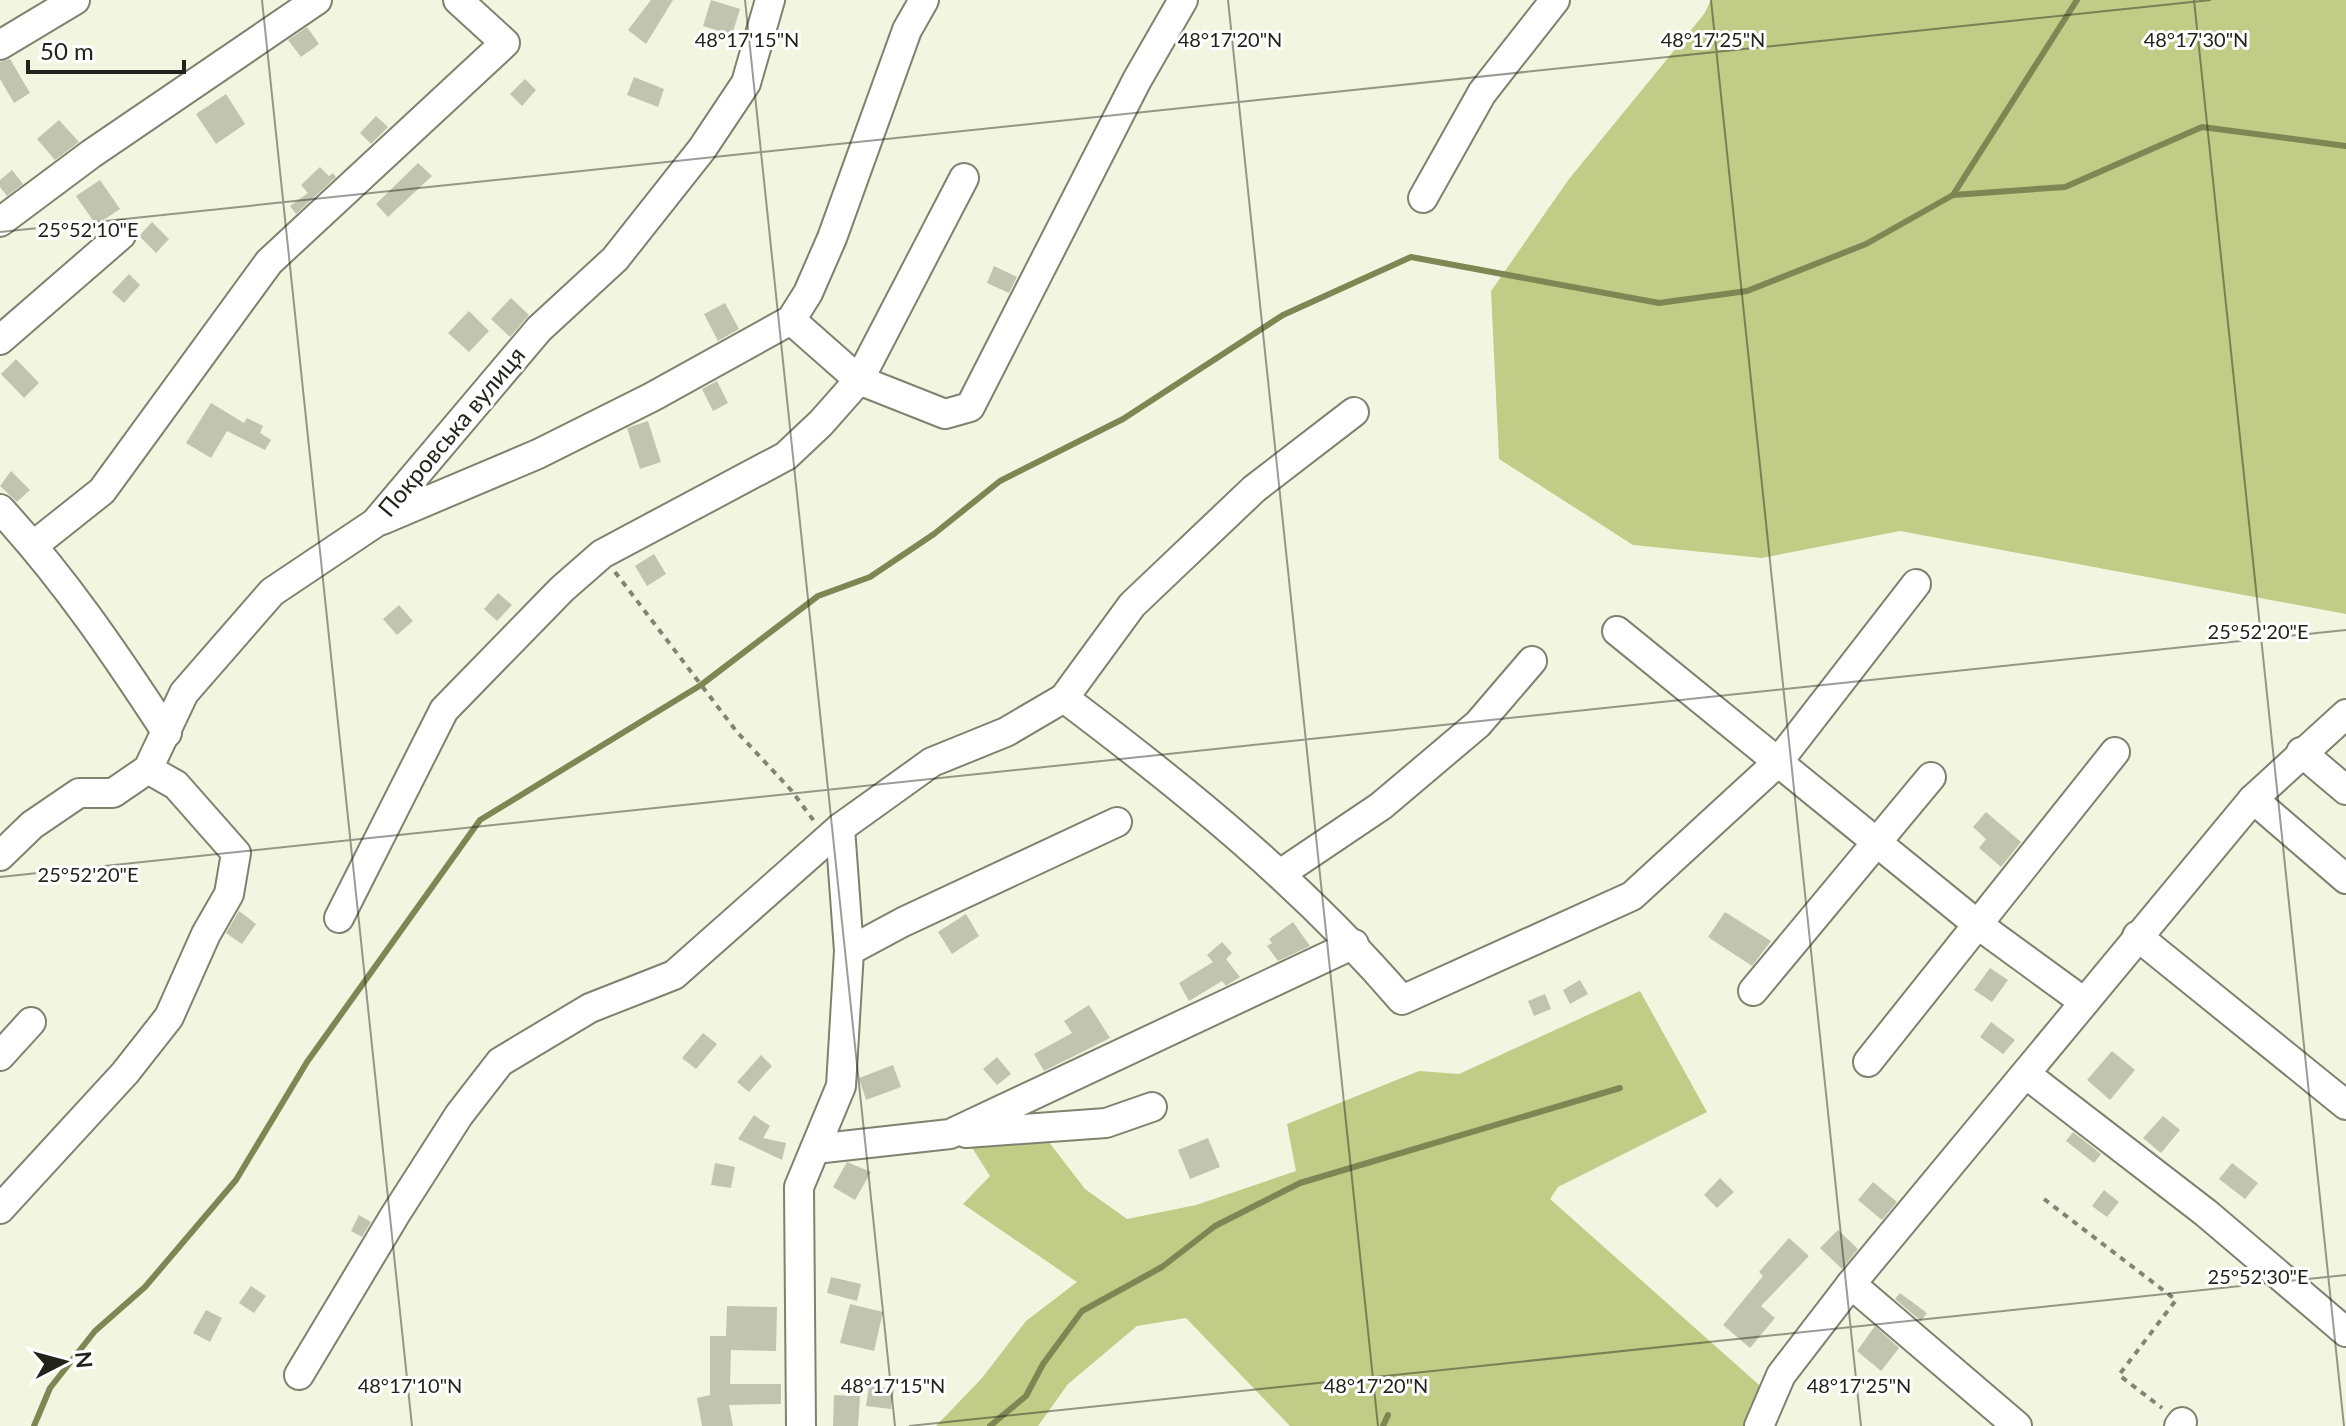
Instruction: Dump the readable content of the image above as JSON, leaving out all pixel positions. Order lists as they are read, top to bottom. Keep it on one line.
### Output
{"streets":{"street":["Покровська вулиця"]},"scale_bar":"50 m","north":"right","coordinates":["48°17'15\"N","48°17'20\"N","48°17'25\"N","48°17'30\"N","25°52'10\"E","25°52'20\"E","25°52'30\"E","48°17'10\"N"]}
